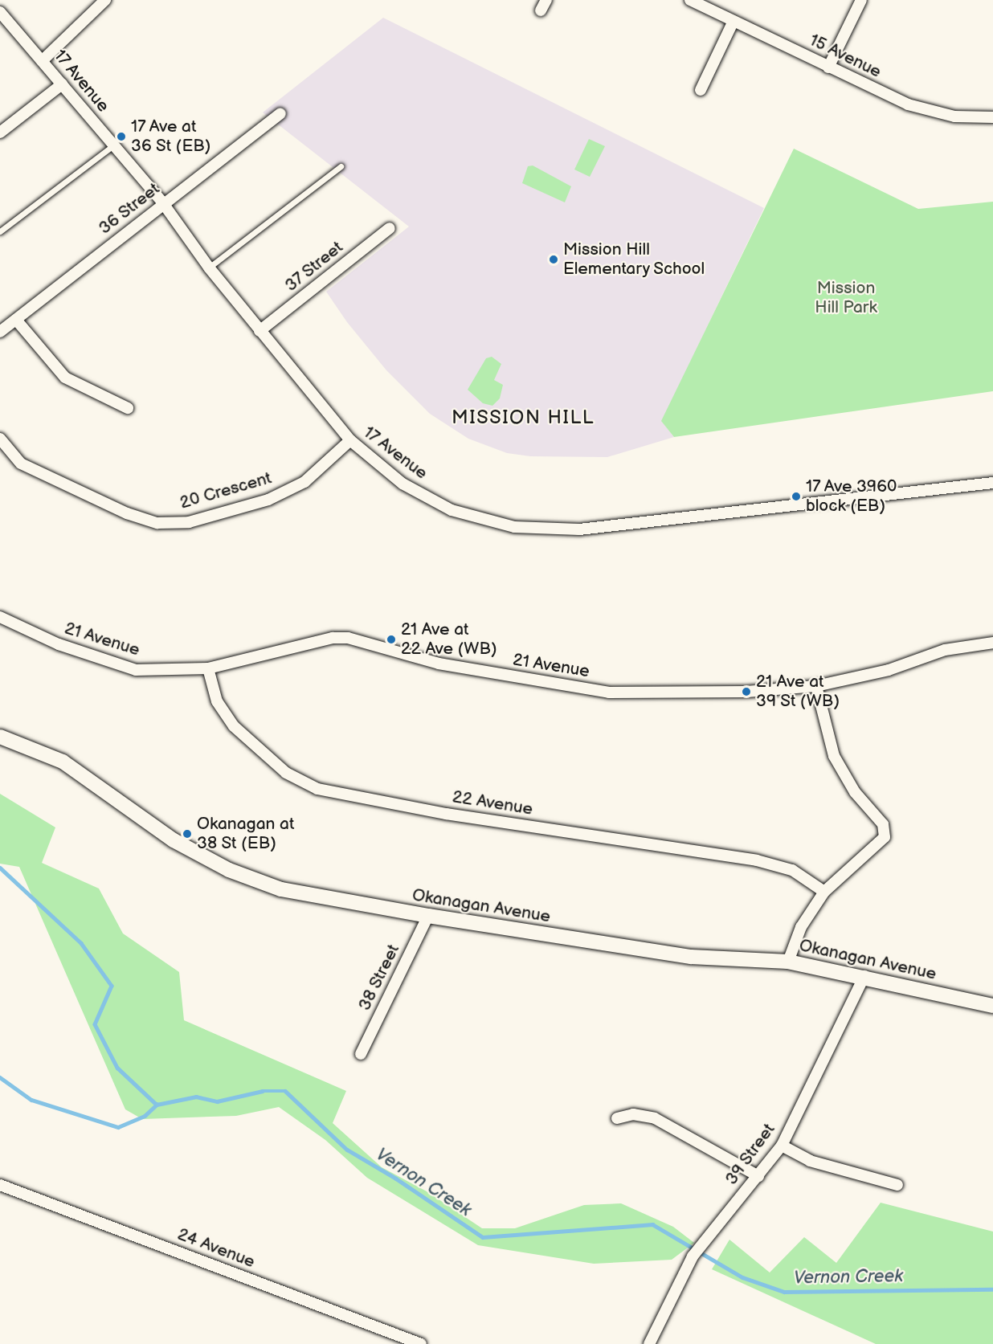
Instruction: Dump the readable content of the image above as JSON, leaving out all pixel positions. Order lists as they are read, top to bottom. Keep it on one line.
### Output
{"streets":{"street":["15 Avenue","17 Avenue","36 Street","37 Street","20 Crescent","21 Avenue","22 Avenue","Okanagan Avenue","38 Street","39 Street","24 Avenue"]},"crossings":[["17 Avenue","36 Street"],["17 Avenue","37 Street"],["17 Avenue","20 Crescent"],["21 Avenue","22 Avenue"],["Okanagan Avenue","38 Street"],["Okanagan Avenue","39 Street"]],"districts":["MISSION HILL"],"water":["Vernon Creek"],"parks":["Mission Hill Park"],"places":["17 Ave at 36 St (EB)","Mission Hill Elementary School","17 Ave 3960 block (EB)","21 Ave at 22 Ave (WB)","21 Ave at 39 St (WB)","Okanagan at 38 St (EB)"]}
